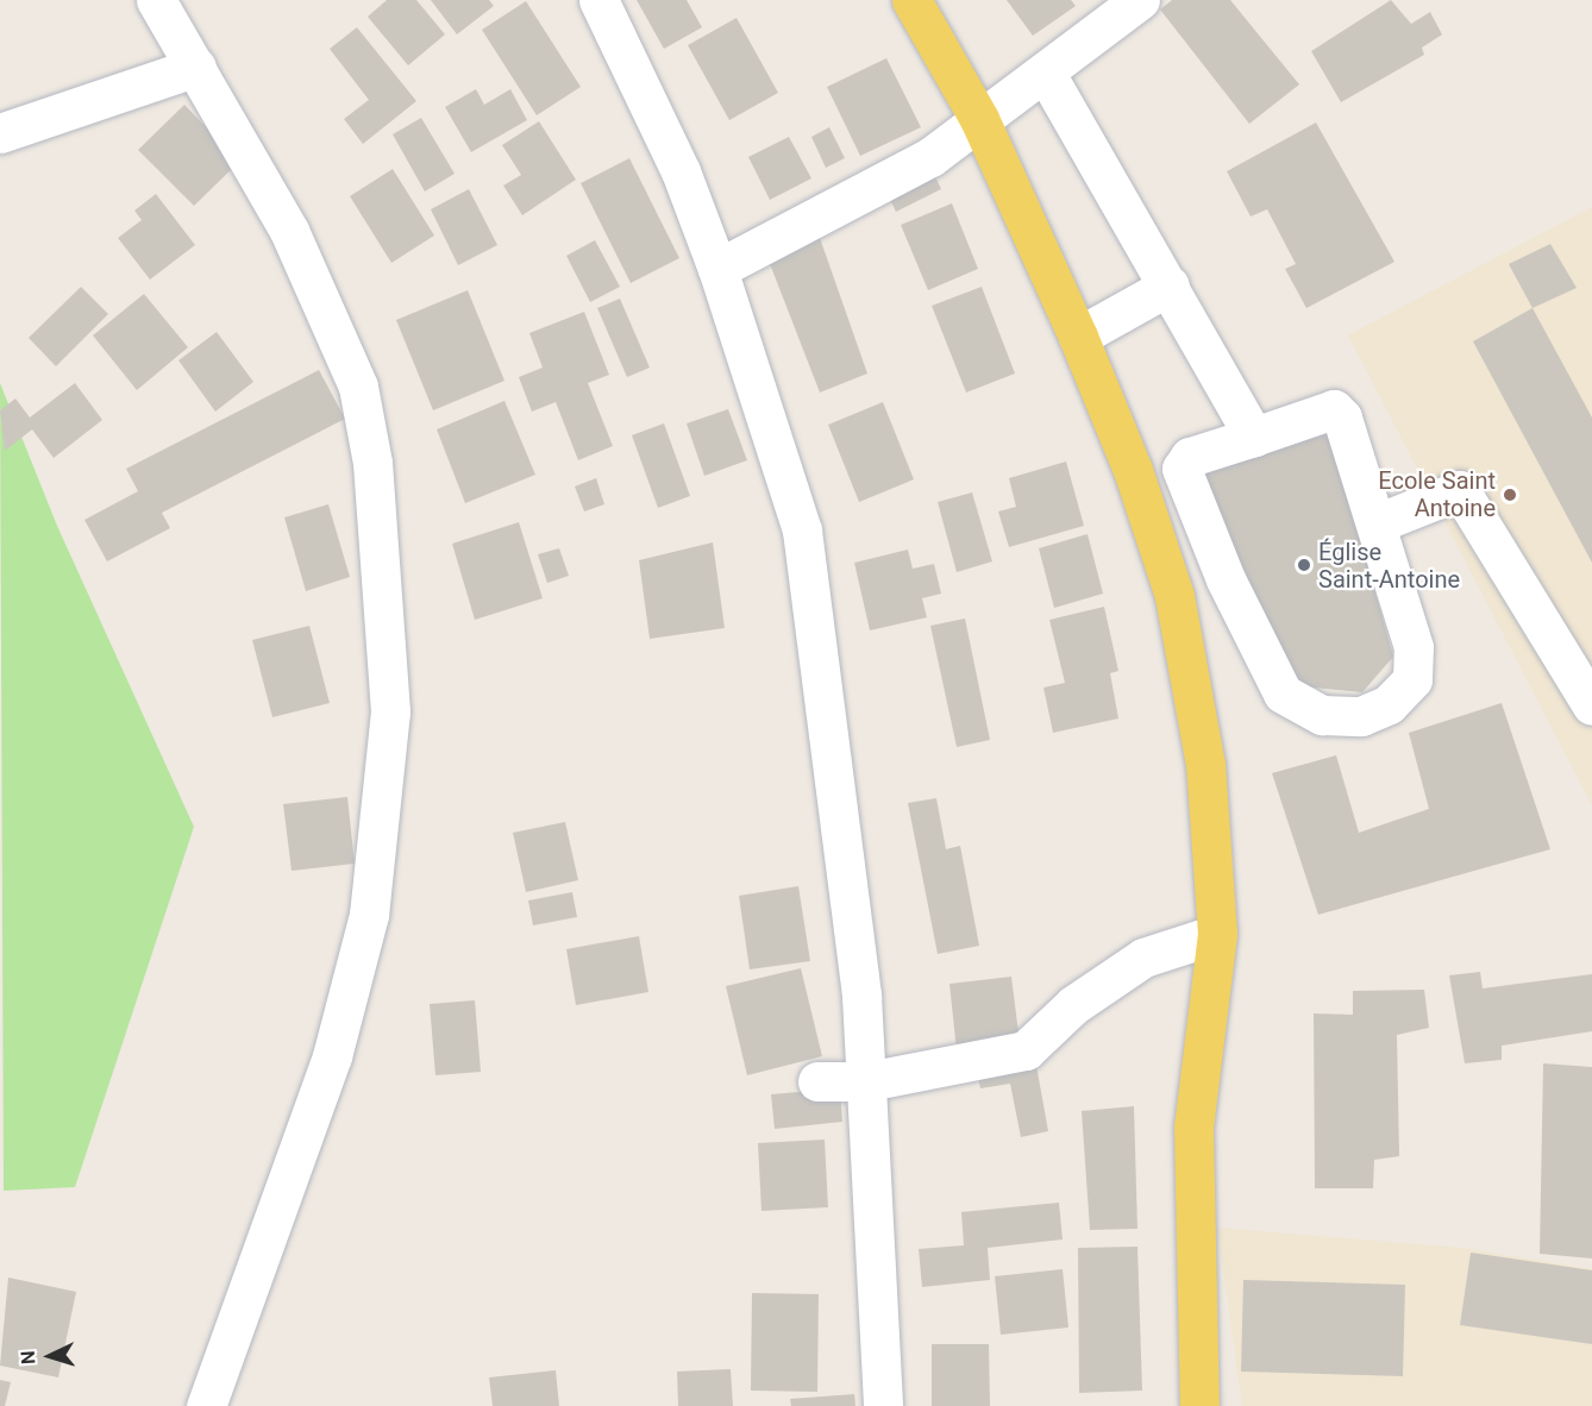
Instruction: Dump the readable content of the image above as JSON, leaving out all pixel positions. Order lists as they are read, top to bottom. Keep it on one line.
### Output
{"places":["Ecole Saint Antoine","Église Saint-Antoine"],"north":"left"}
